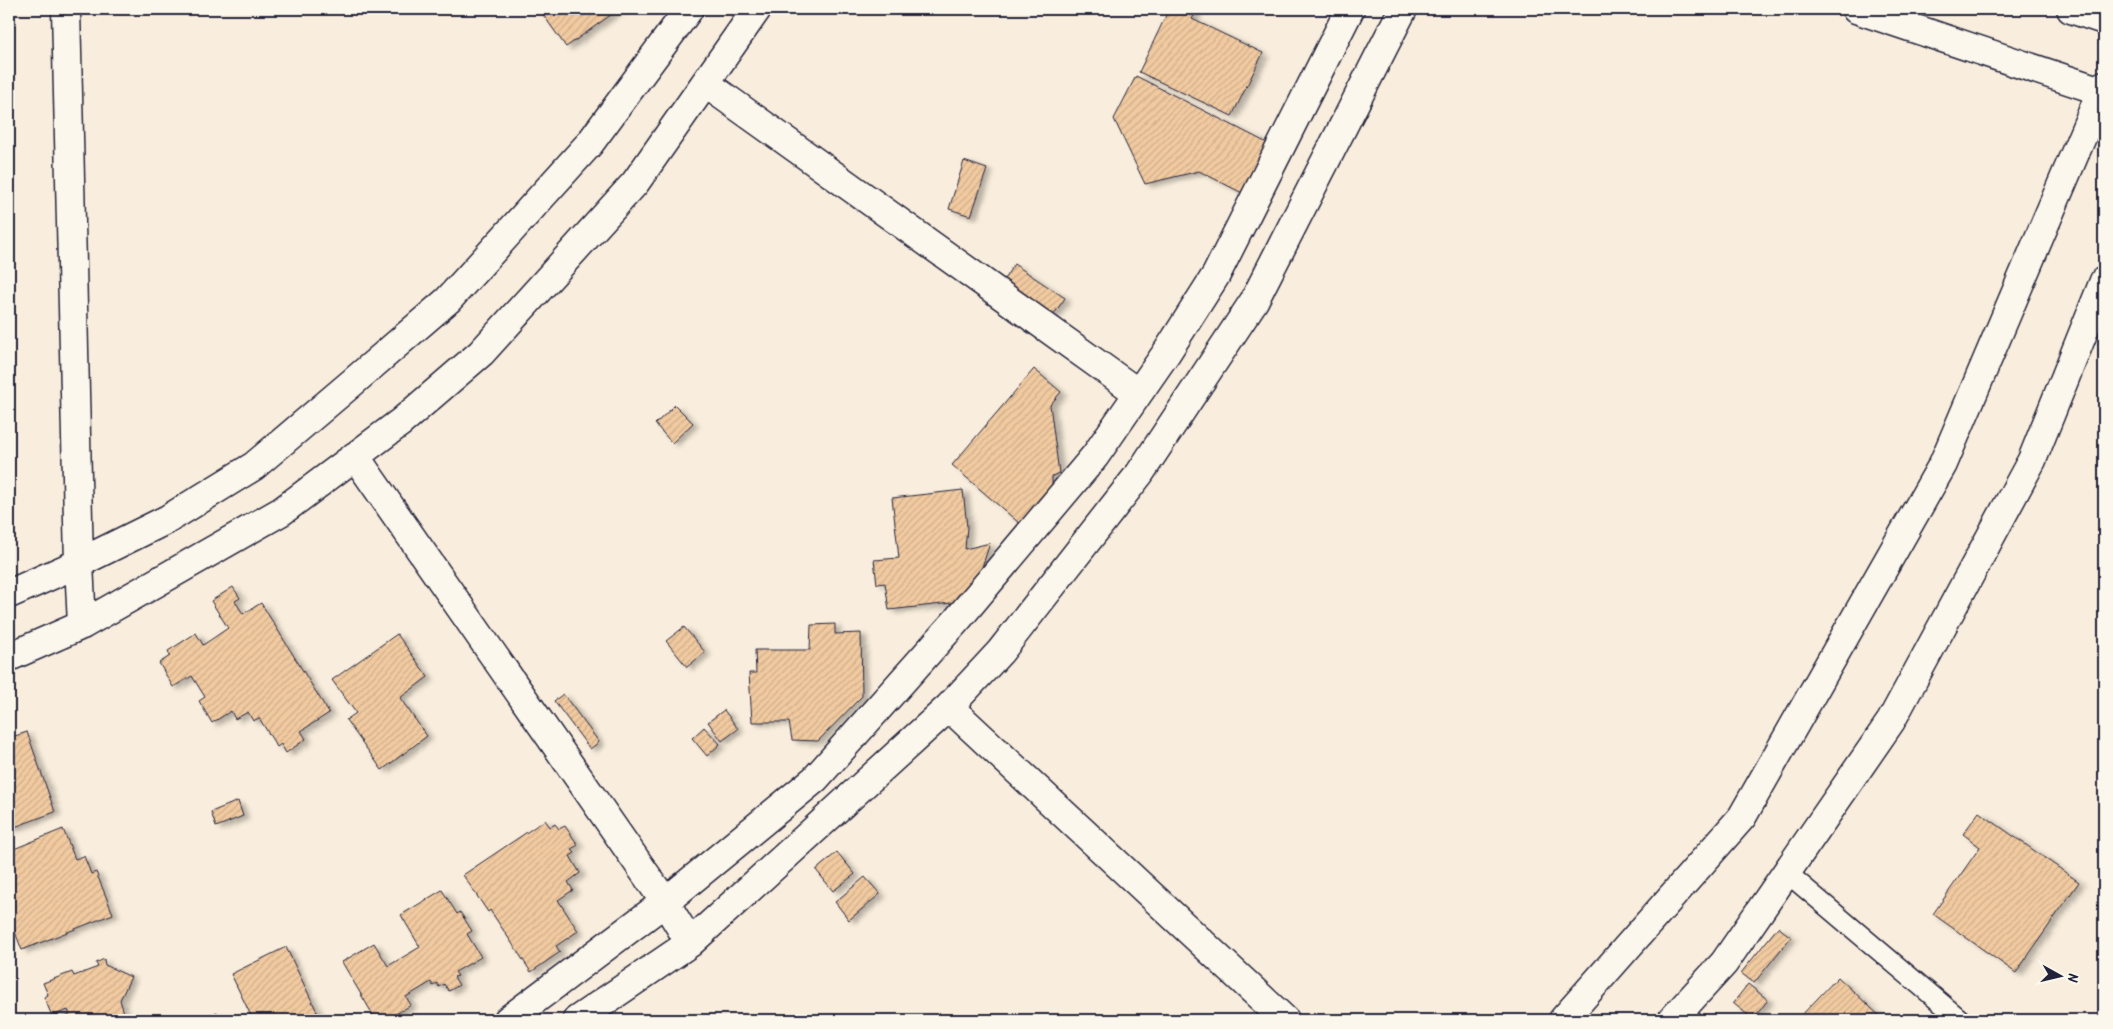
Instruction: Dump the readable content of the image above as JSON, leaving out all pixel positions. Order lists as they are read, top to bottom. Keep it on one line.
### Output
{"north":"right"}
